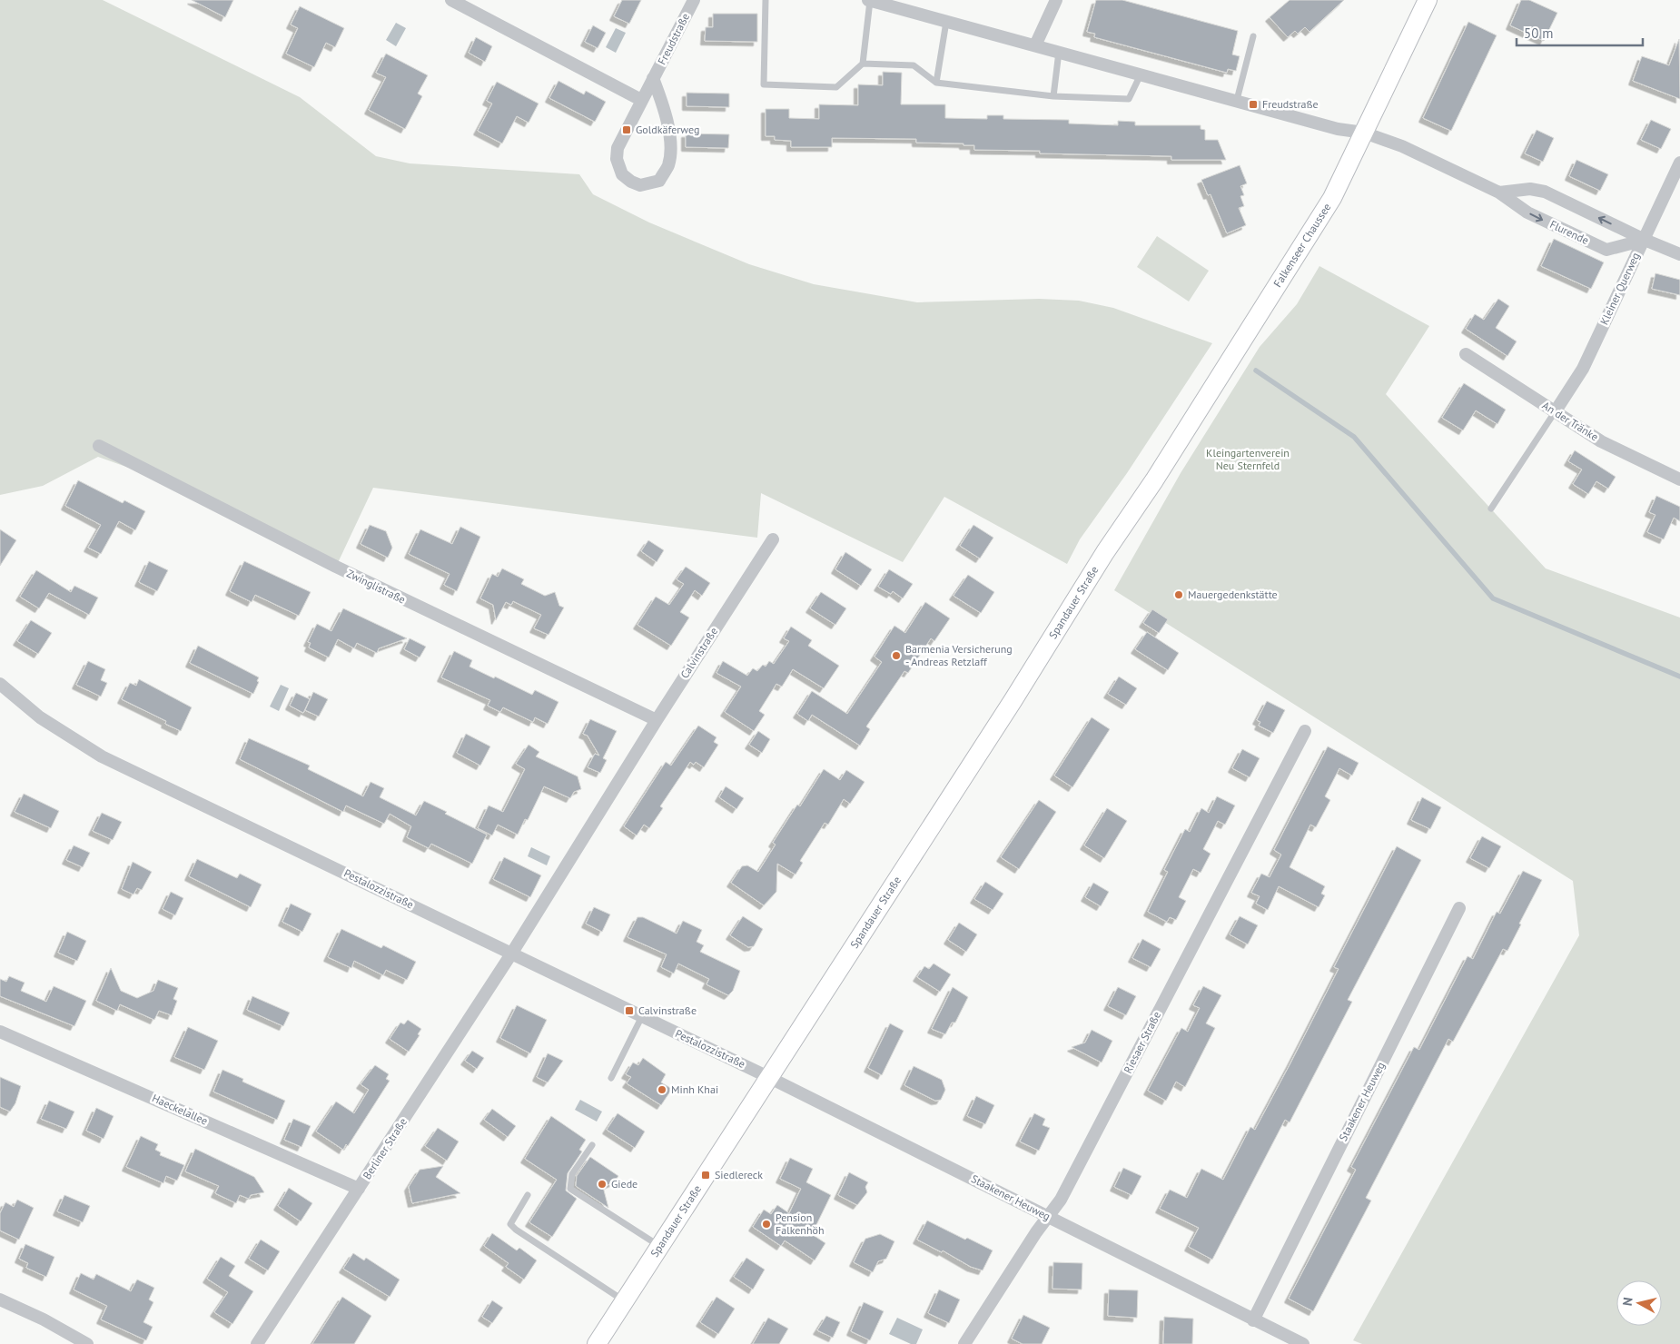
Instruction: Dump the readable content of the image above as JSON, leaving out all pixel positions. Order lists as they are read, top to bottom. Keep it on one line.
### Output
{"streets":{"main road":["Falkenseer Chaussee","Spandauer Straße"],"street":["Freudstraße","Flurende","Kleiner Querweg","An der Tränke","Zwinglistraße","Calvinstraße","Pestalozzistraße","Riesaer Straße","Staakener Heuweg","Haeckelallee","Berliner Straße"]},"crossings":[["Flurende","Falkenseer Chaussee"],["Flurende","Kleiner Querweg"],["Falkenseer Chaussee","Spandauer Straße"],["Kleiner Querweg","An der Tränke"],["Zwinglistraße","Calvinstraße"],["Spandauer Straße","Pestalozzistraße"],["Spandauer Straße","Staakener Heuweg"],["Calvinstraße","Pestalozzistraße"],["Calvinstraße","Berliner Straße"],["Pestalozzistraße","Staakener Heuweg"],["Pestalozzistraße","Berliner Straße"],["Riesaer Straße","Staakener Heuweg"],["Haeckelallee","Berliner Straße"]],"parks":["Kleingartenverein Neu Sternfeld"],"places":{"transit":["Freudstraße","Goldkäferweg","Calvinstraße","Siedlereck"],"other":["Mauergedenkstätte","Barmenia Versicherung - Andreas Retzlaff","Minh Khai","Giede","Pension Falkenhöh"]},"scale_bar":"50 m","north":"left"}
